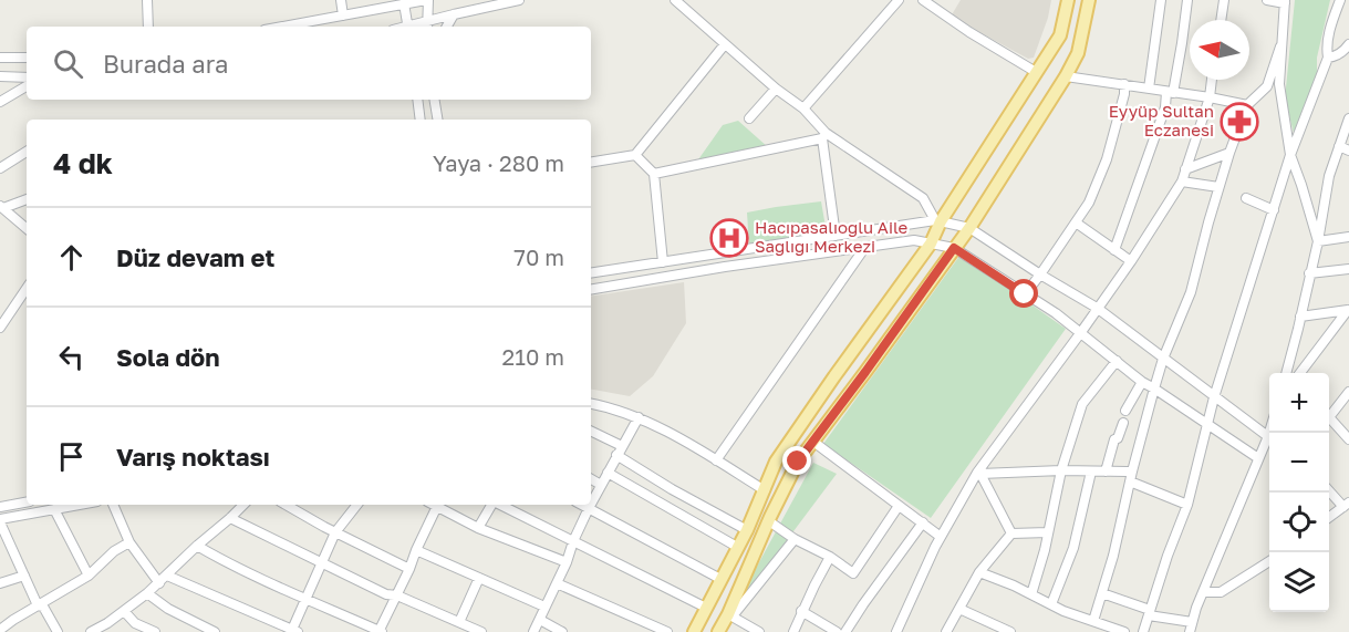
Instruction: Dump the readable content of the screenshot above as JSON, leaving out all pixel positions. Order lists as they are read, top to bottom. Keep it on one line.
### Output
{"places":{"pharmacy":["Eyyüp Sultan Eczanesi"],"hospital":["Hacıpasalıoglu Aile Saglıgı Merkezi"]},"north":"left","page":{"search":"Burada ara","heading":["4 dk","Yaya · 280 m"],"list":[["Düz devam et","70 m"],["Sola dön","210 m"],"Varış noktası"],"map_buttons":["+","−"]}}
